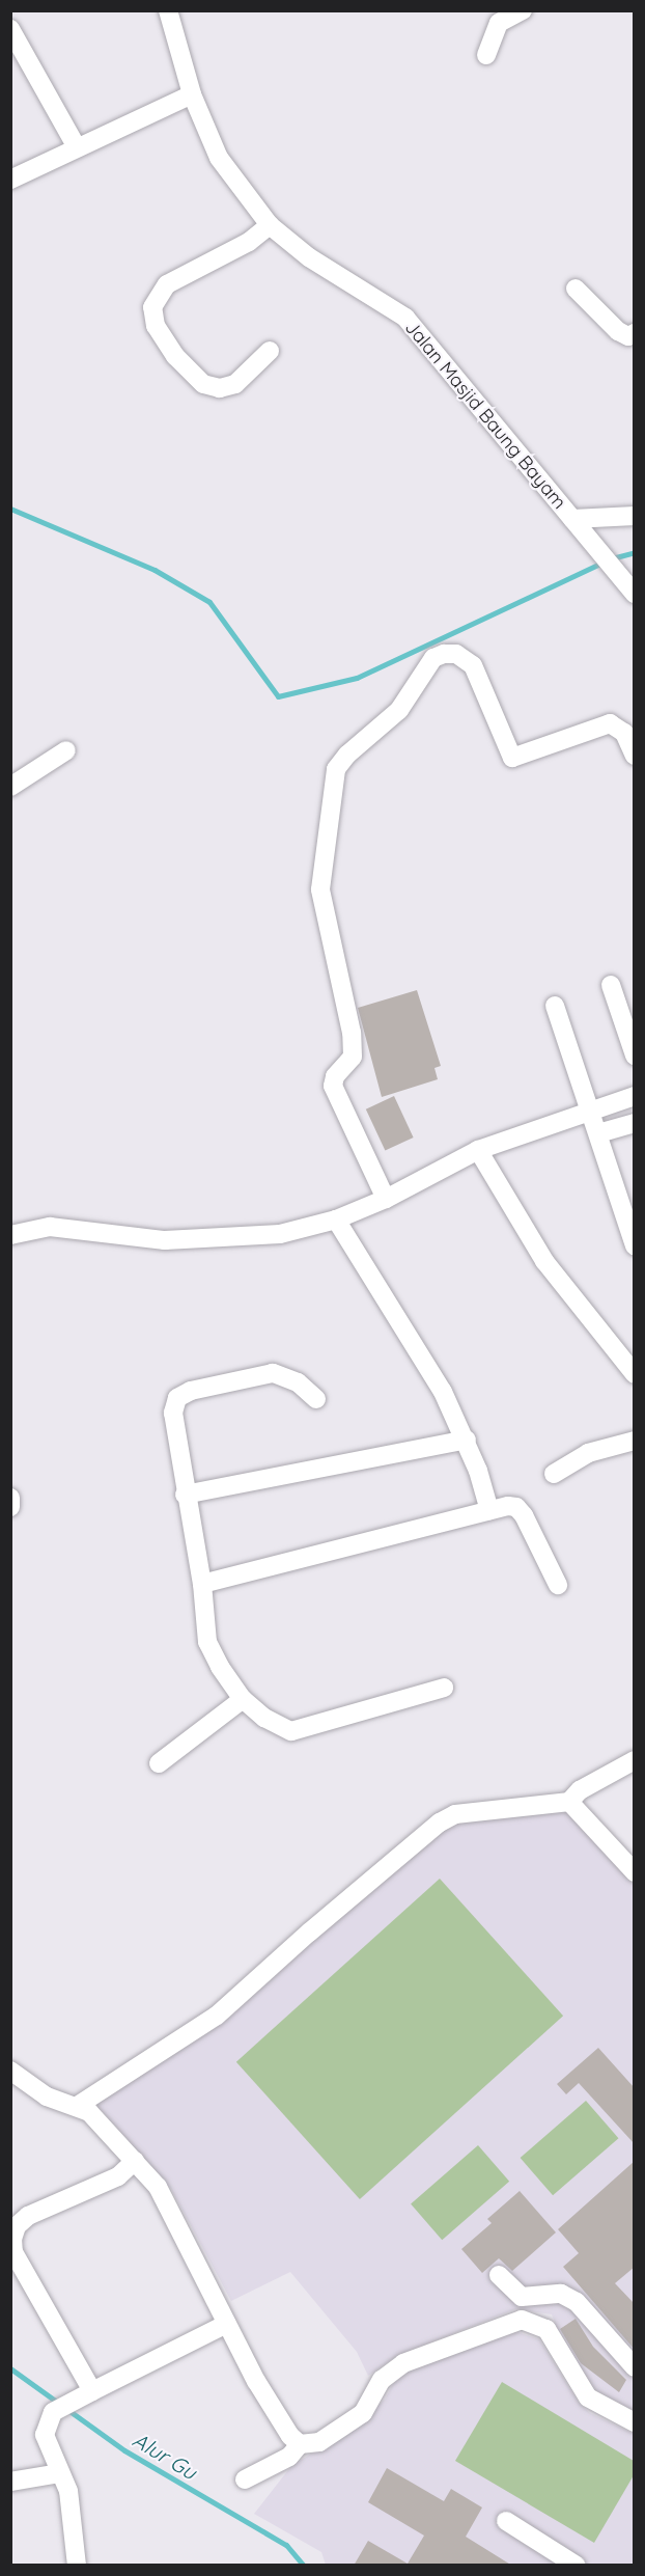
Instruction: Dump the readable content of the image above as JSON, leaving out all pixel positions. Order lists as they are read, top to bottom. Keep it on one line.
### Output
{"streets":{"street":["Jalan Masjid Baung Bayam"]},"water":["Alur Gu"]}
